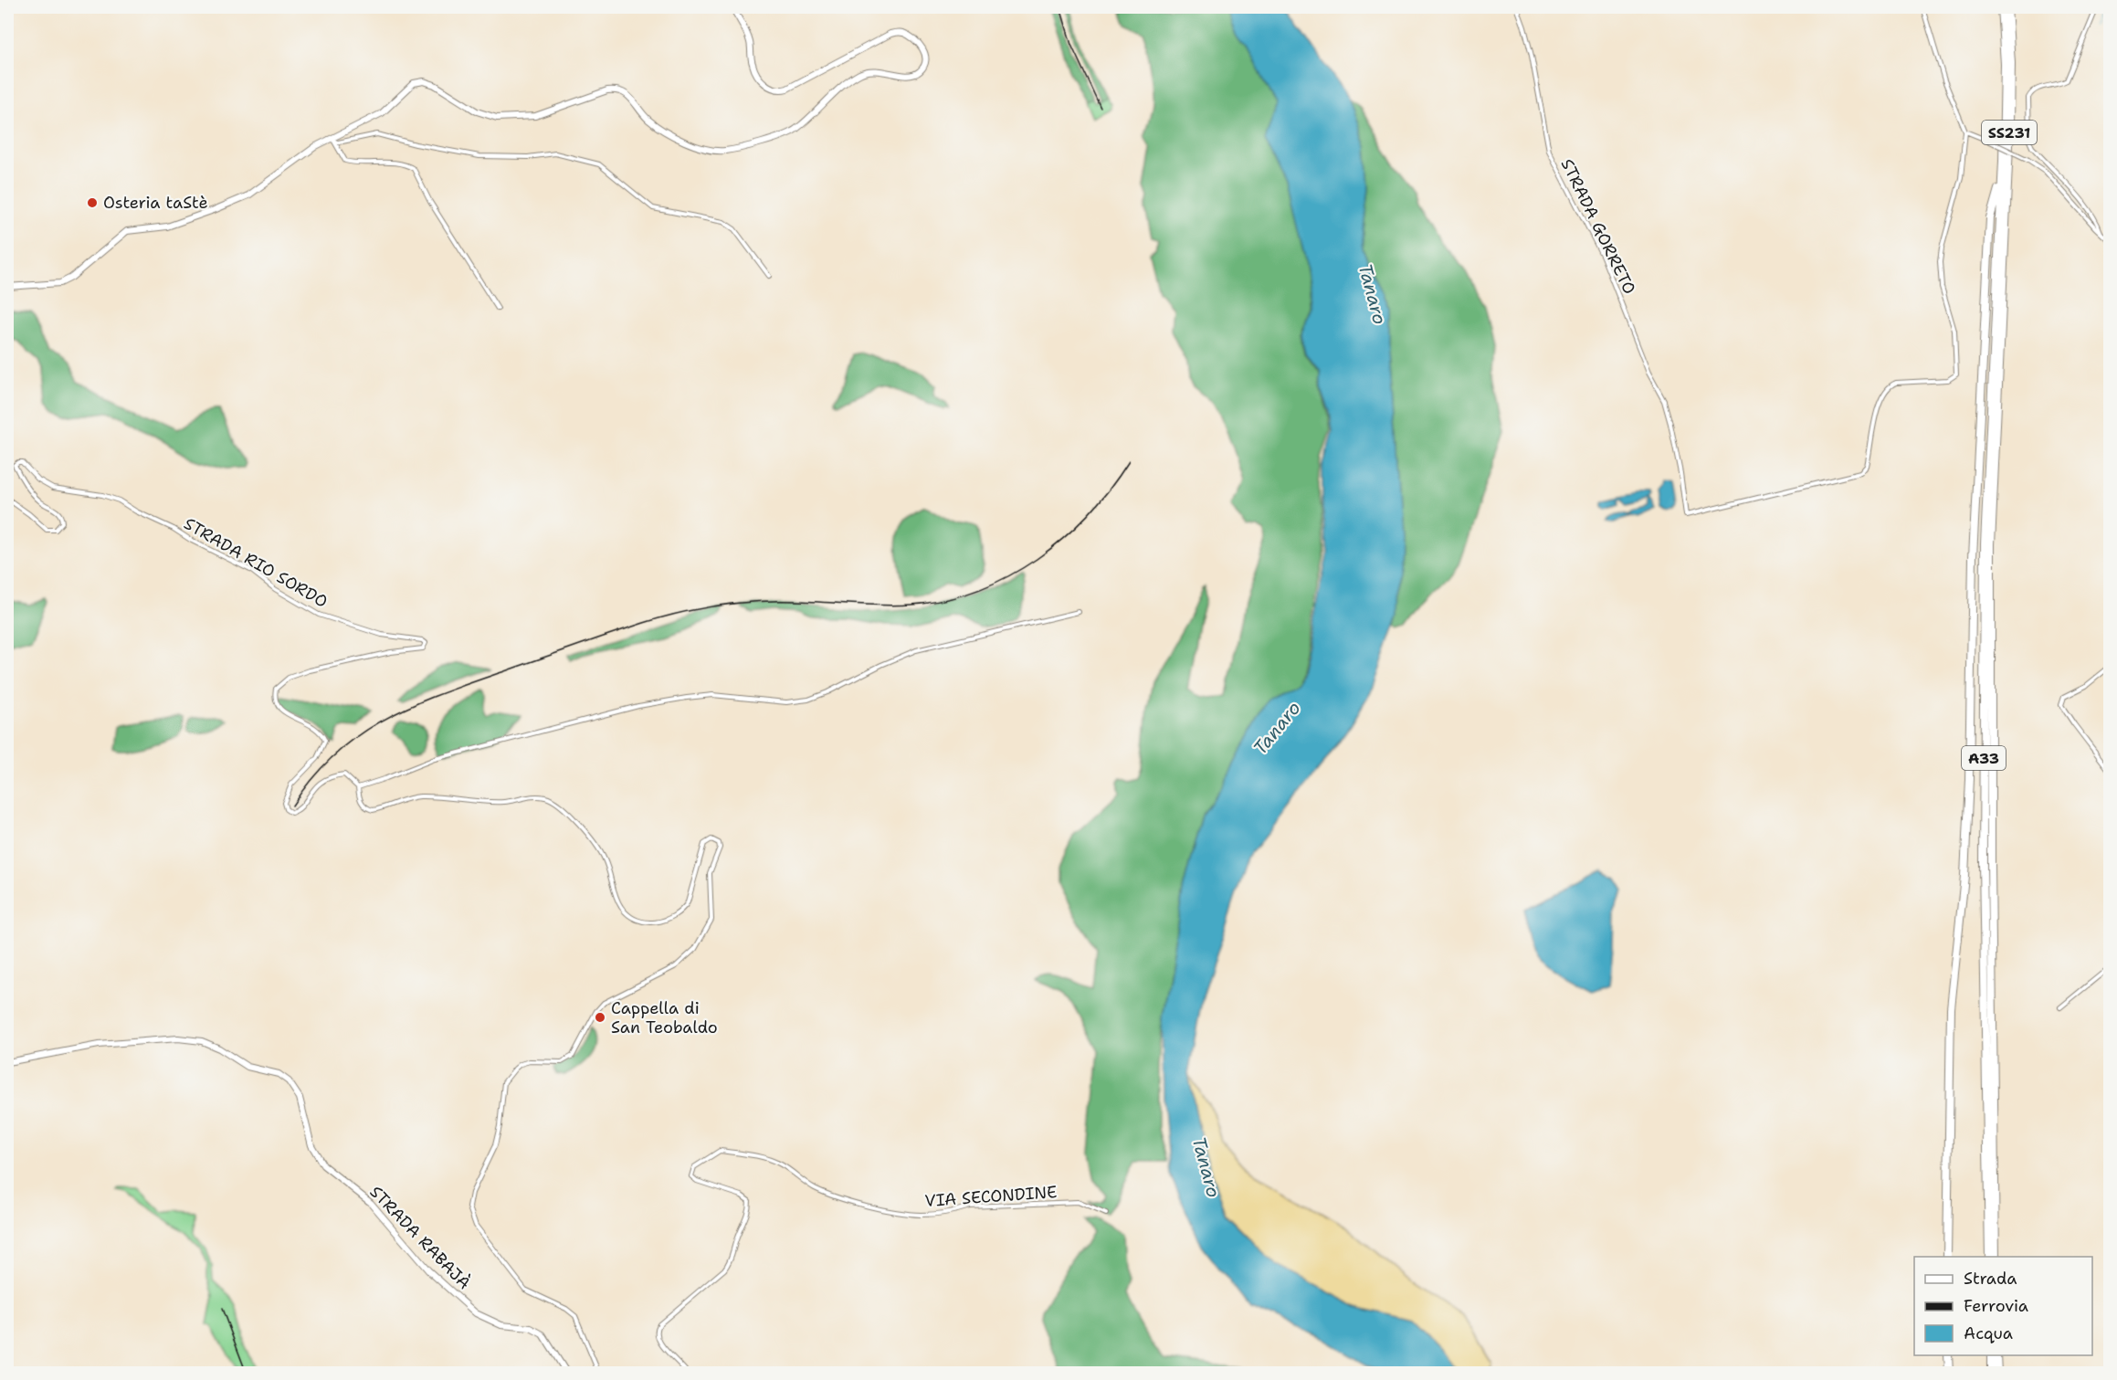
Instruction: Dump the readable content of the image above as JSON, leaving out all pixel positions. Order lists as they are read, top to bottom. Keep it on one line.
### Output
{"streets":{"highway":["SS231","A33"],"main road":["STRADA RABAJÀ"],"street":["STRADA GORRETO","STRADA RIO SORDO","VIA SECONDINE"]},"crossings":[["SS231","A33"]],"water":["Tanaro"],"places":["Osteria taStè","Cappella di San Teobaldo"],"legend":["Strada","Ferrovia","Acqua"]}
